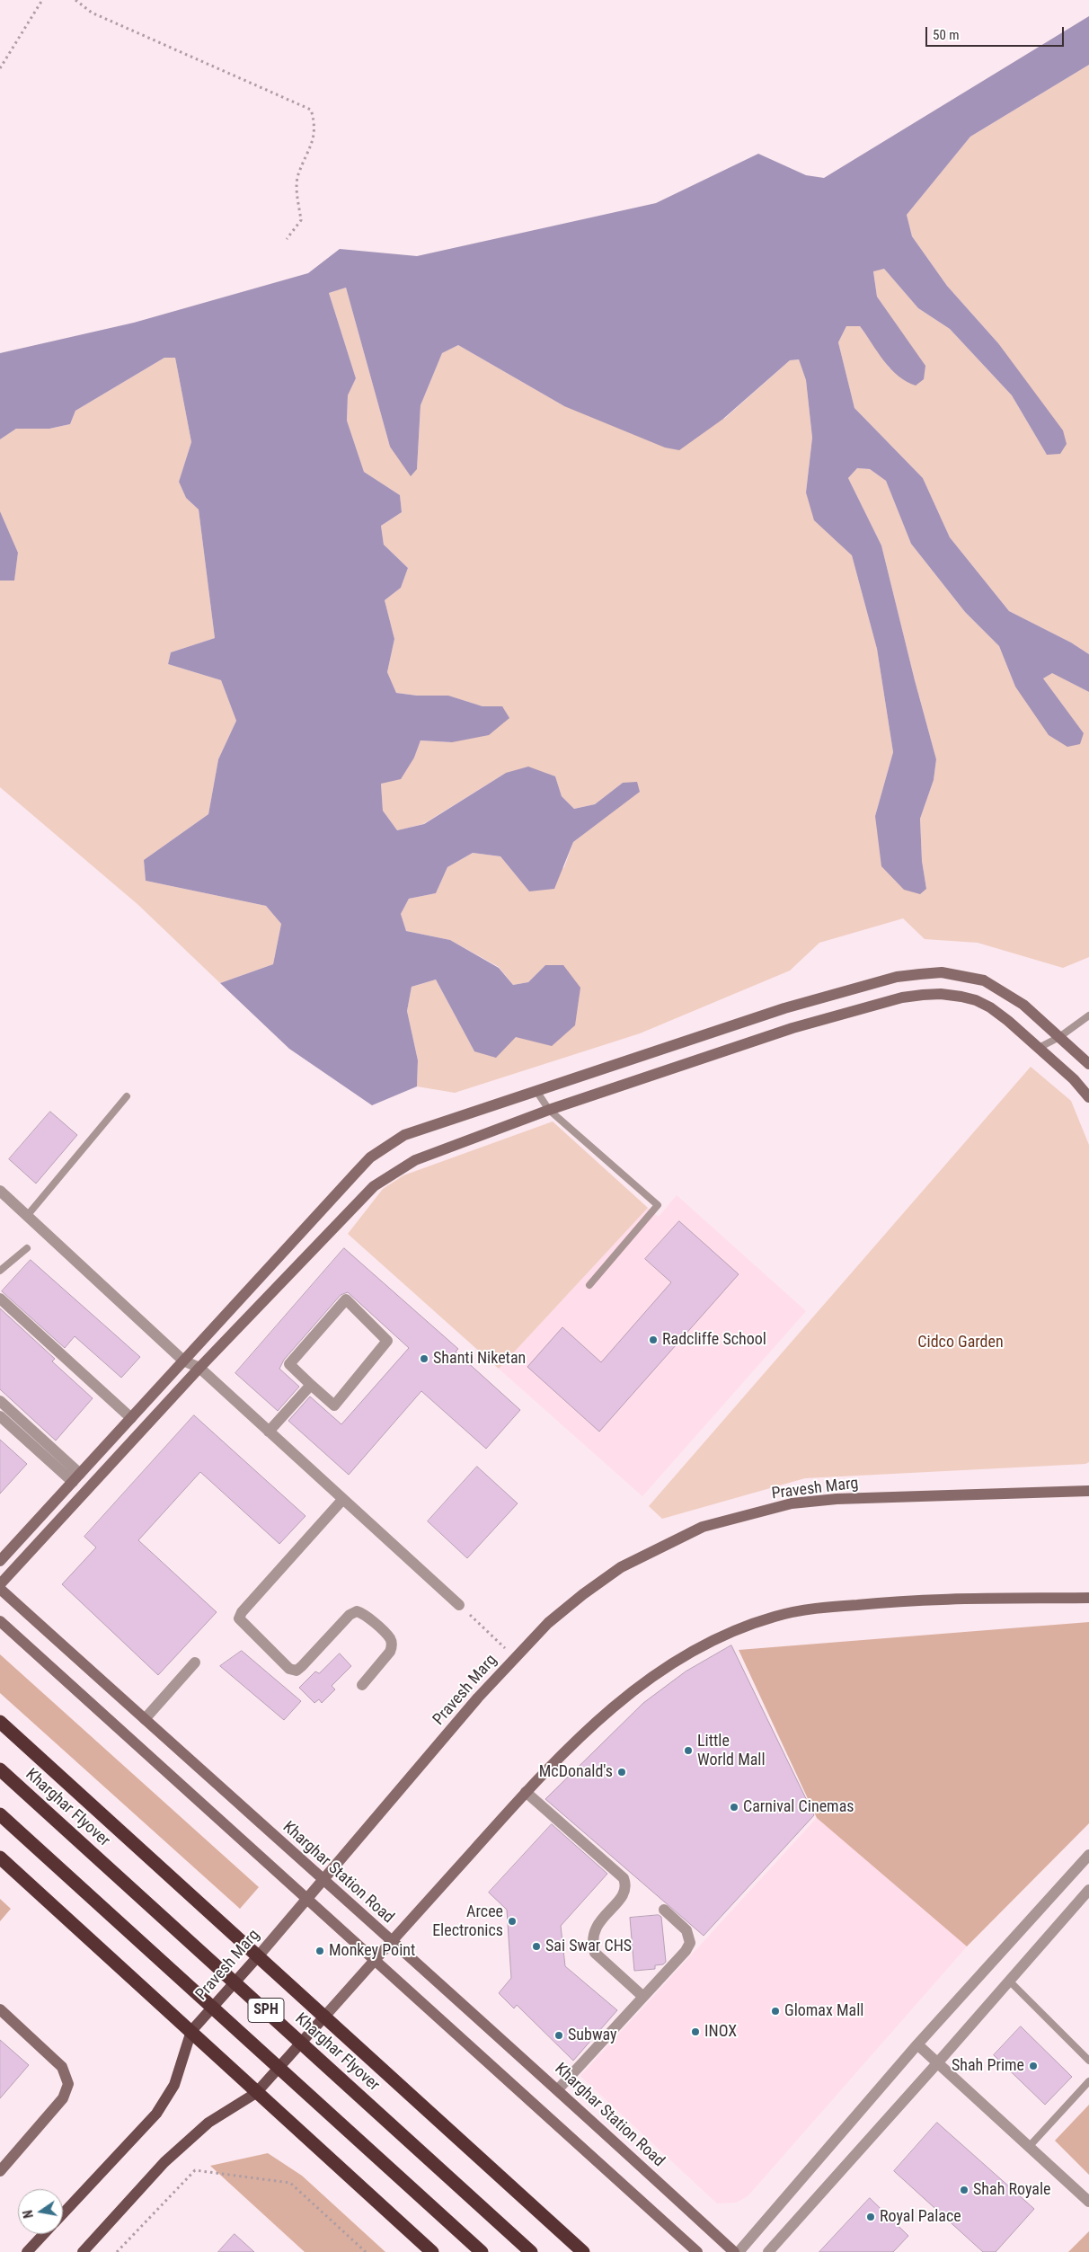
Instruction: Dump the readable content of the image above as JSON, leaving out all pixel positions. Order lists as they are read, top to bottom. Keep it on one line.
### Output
{"streets":{"highway":["Kharghar Flyover","SPH"],"main road":["Pravesh Marg"],"street":["Kharghar Station Road"]},"crossings":[["Pravesh Marg","Kharghar Station Road"]],"parks":["Cidco Garden"],"places":["Radcliffe School","Shanti Niketan","Little World Mall","McDonald's","Carnival Cinemas","Arcee Electronics","Sai Swar CHS","Monkey Point","Glomax Mall","INOX","Subway","Shah Prime","Shah Royale","Royal Palace"],"scale_bar":"50 m","north":"left"}
